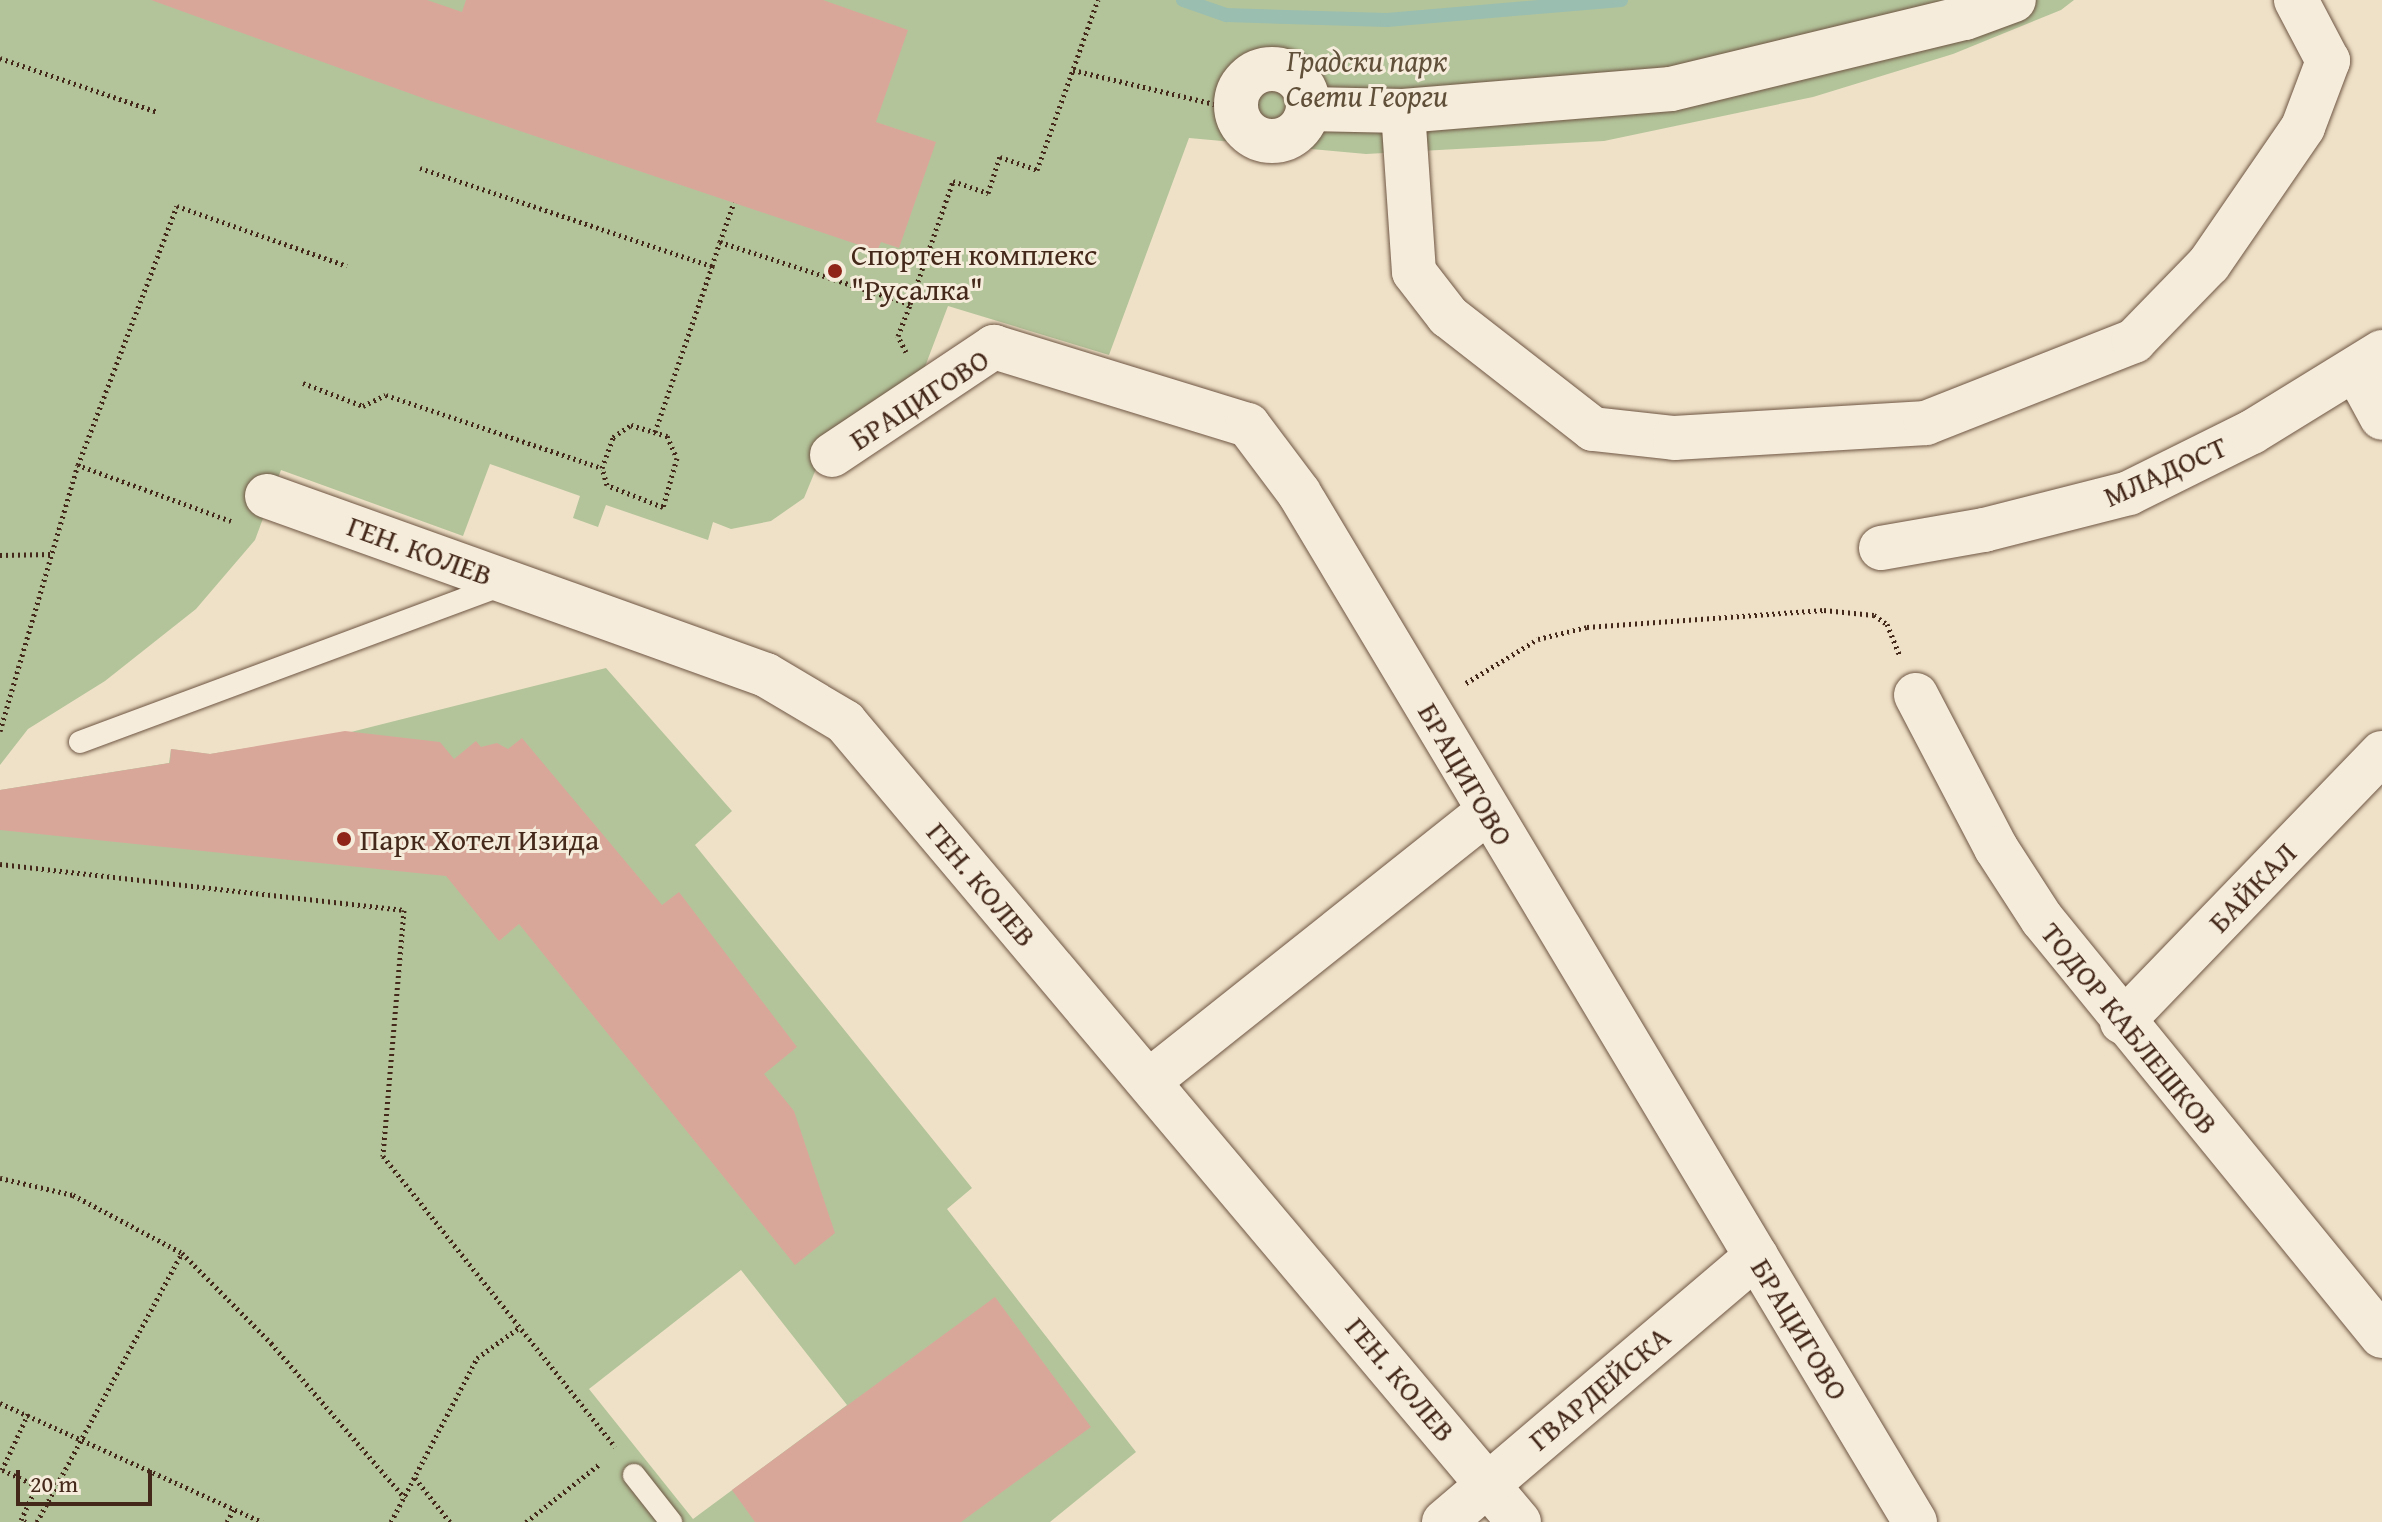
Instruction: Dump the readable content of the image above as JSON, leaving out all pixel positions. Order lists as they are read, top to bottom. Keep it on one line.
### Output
{"streets":{"street":["БРАЦИГОВО","МЛАДОСТ","ГЕН. КОЛЕВ","БАЙКАЛ","ТОДОР КАБЛЕШКОВ","ГВАРДЕЙСКА"]},"crossings":[["БРАЦИГОВО","ГВАРДЕЙСКА"],["ГЕН. КОЛЕВ","ГВАРДЕЙСКА"],["БАЙКАЛ","ТОДОР КАБЛЕШКОВ"]],"parks":["Градски парк Свети Георги"],"places":["Спортен комплекс \"Русалка\"","Парк Хотел Изида"],"scale_bar":"20 m"}
